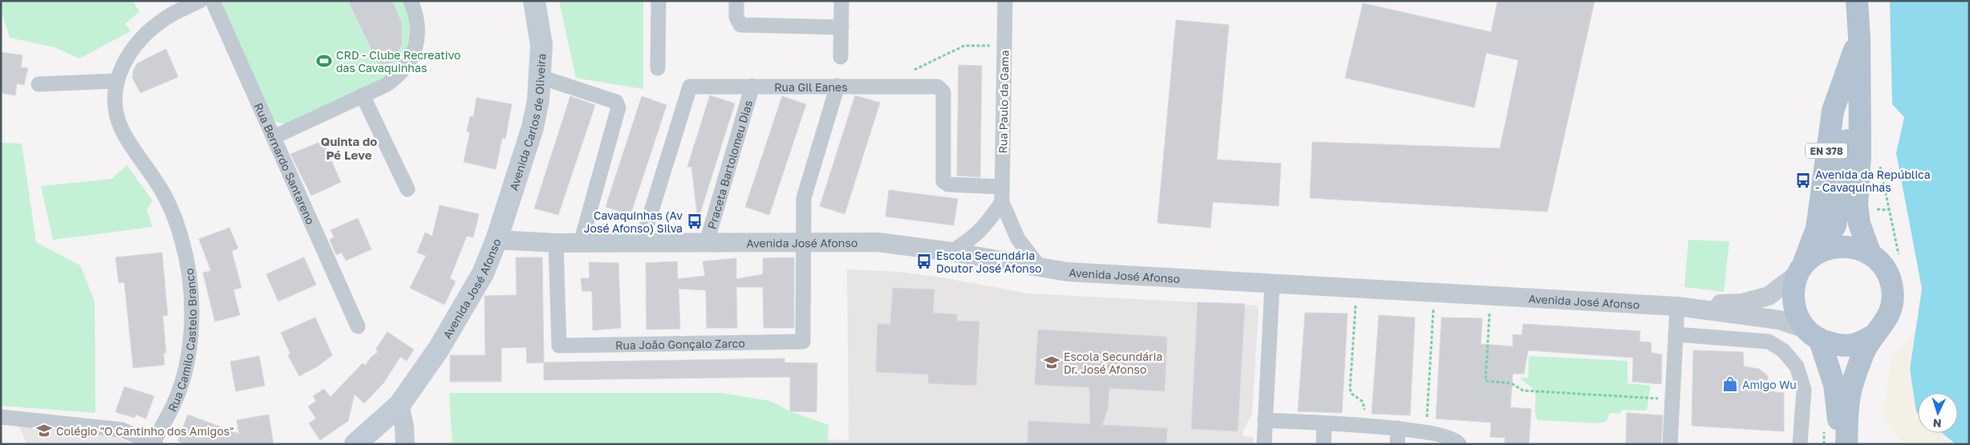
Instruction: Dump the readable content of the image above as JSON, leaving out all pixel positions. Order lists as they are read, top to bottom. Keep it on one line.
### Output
{"streets":{"main road":["Avenida Carlos de Oliveira","EN 378","Avenida José Afonso"],"street":["Rua Gil Eanes","Rua Paulo da Gama","Rua Bernardo Santareno","Praceta Bartolomeu Dias","Rua Camilo Castelo Branco","Rua João Gonçalo Zarco"]},"crossings":[["Rua Gil Eanes","Rua Paulo da Gama"],["Rua Gil Eanes","Praceta Bartolomeu Dias"],["Rua Gil Eanes","Avenida José Afonso"],["Rua Paulo da Gama","Avenida José Afonso"],["Avenida Carlos de Oliveira","Avenida José Afonso"],["EN 378","Avenida José Afonso"],["Praceta Bartolomeu Dias","Avenida José Afonso"],["Avenida José Afonso","Rua João Gonçalo Zarco"]],"districts":["Quinta do Pé Leve"],"places":{"sports":["CRD - Clube Recreativo das Cavaquinhas"],"bus stop":["Avenida da República - Cavaquinhas","Cavaquinhas (Av José Afonso) Silva","Escola Secundária Doutor José Afonso"],"school or university":["Escola Secundária Dr. José Afonso","Colégio \"O Cantinho dos Amigos\""],"shop":["Amigo Wu"]},"north":"bottom"}
